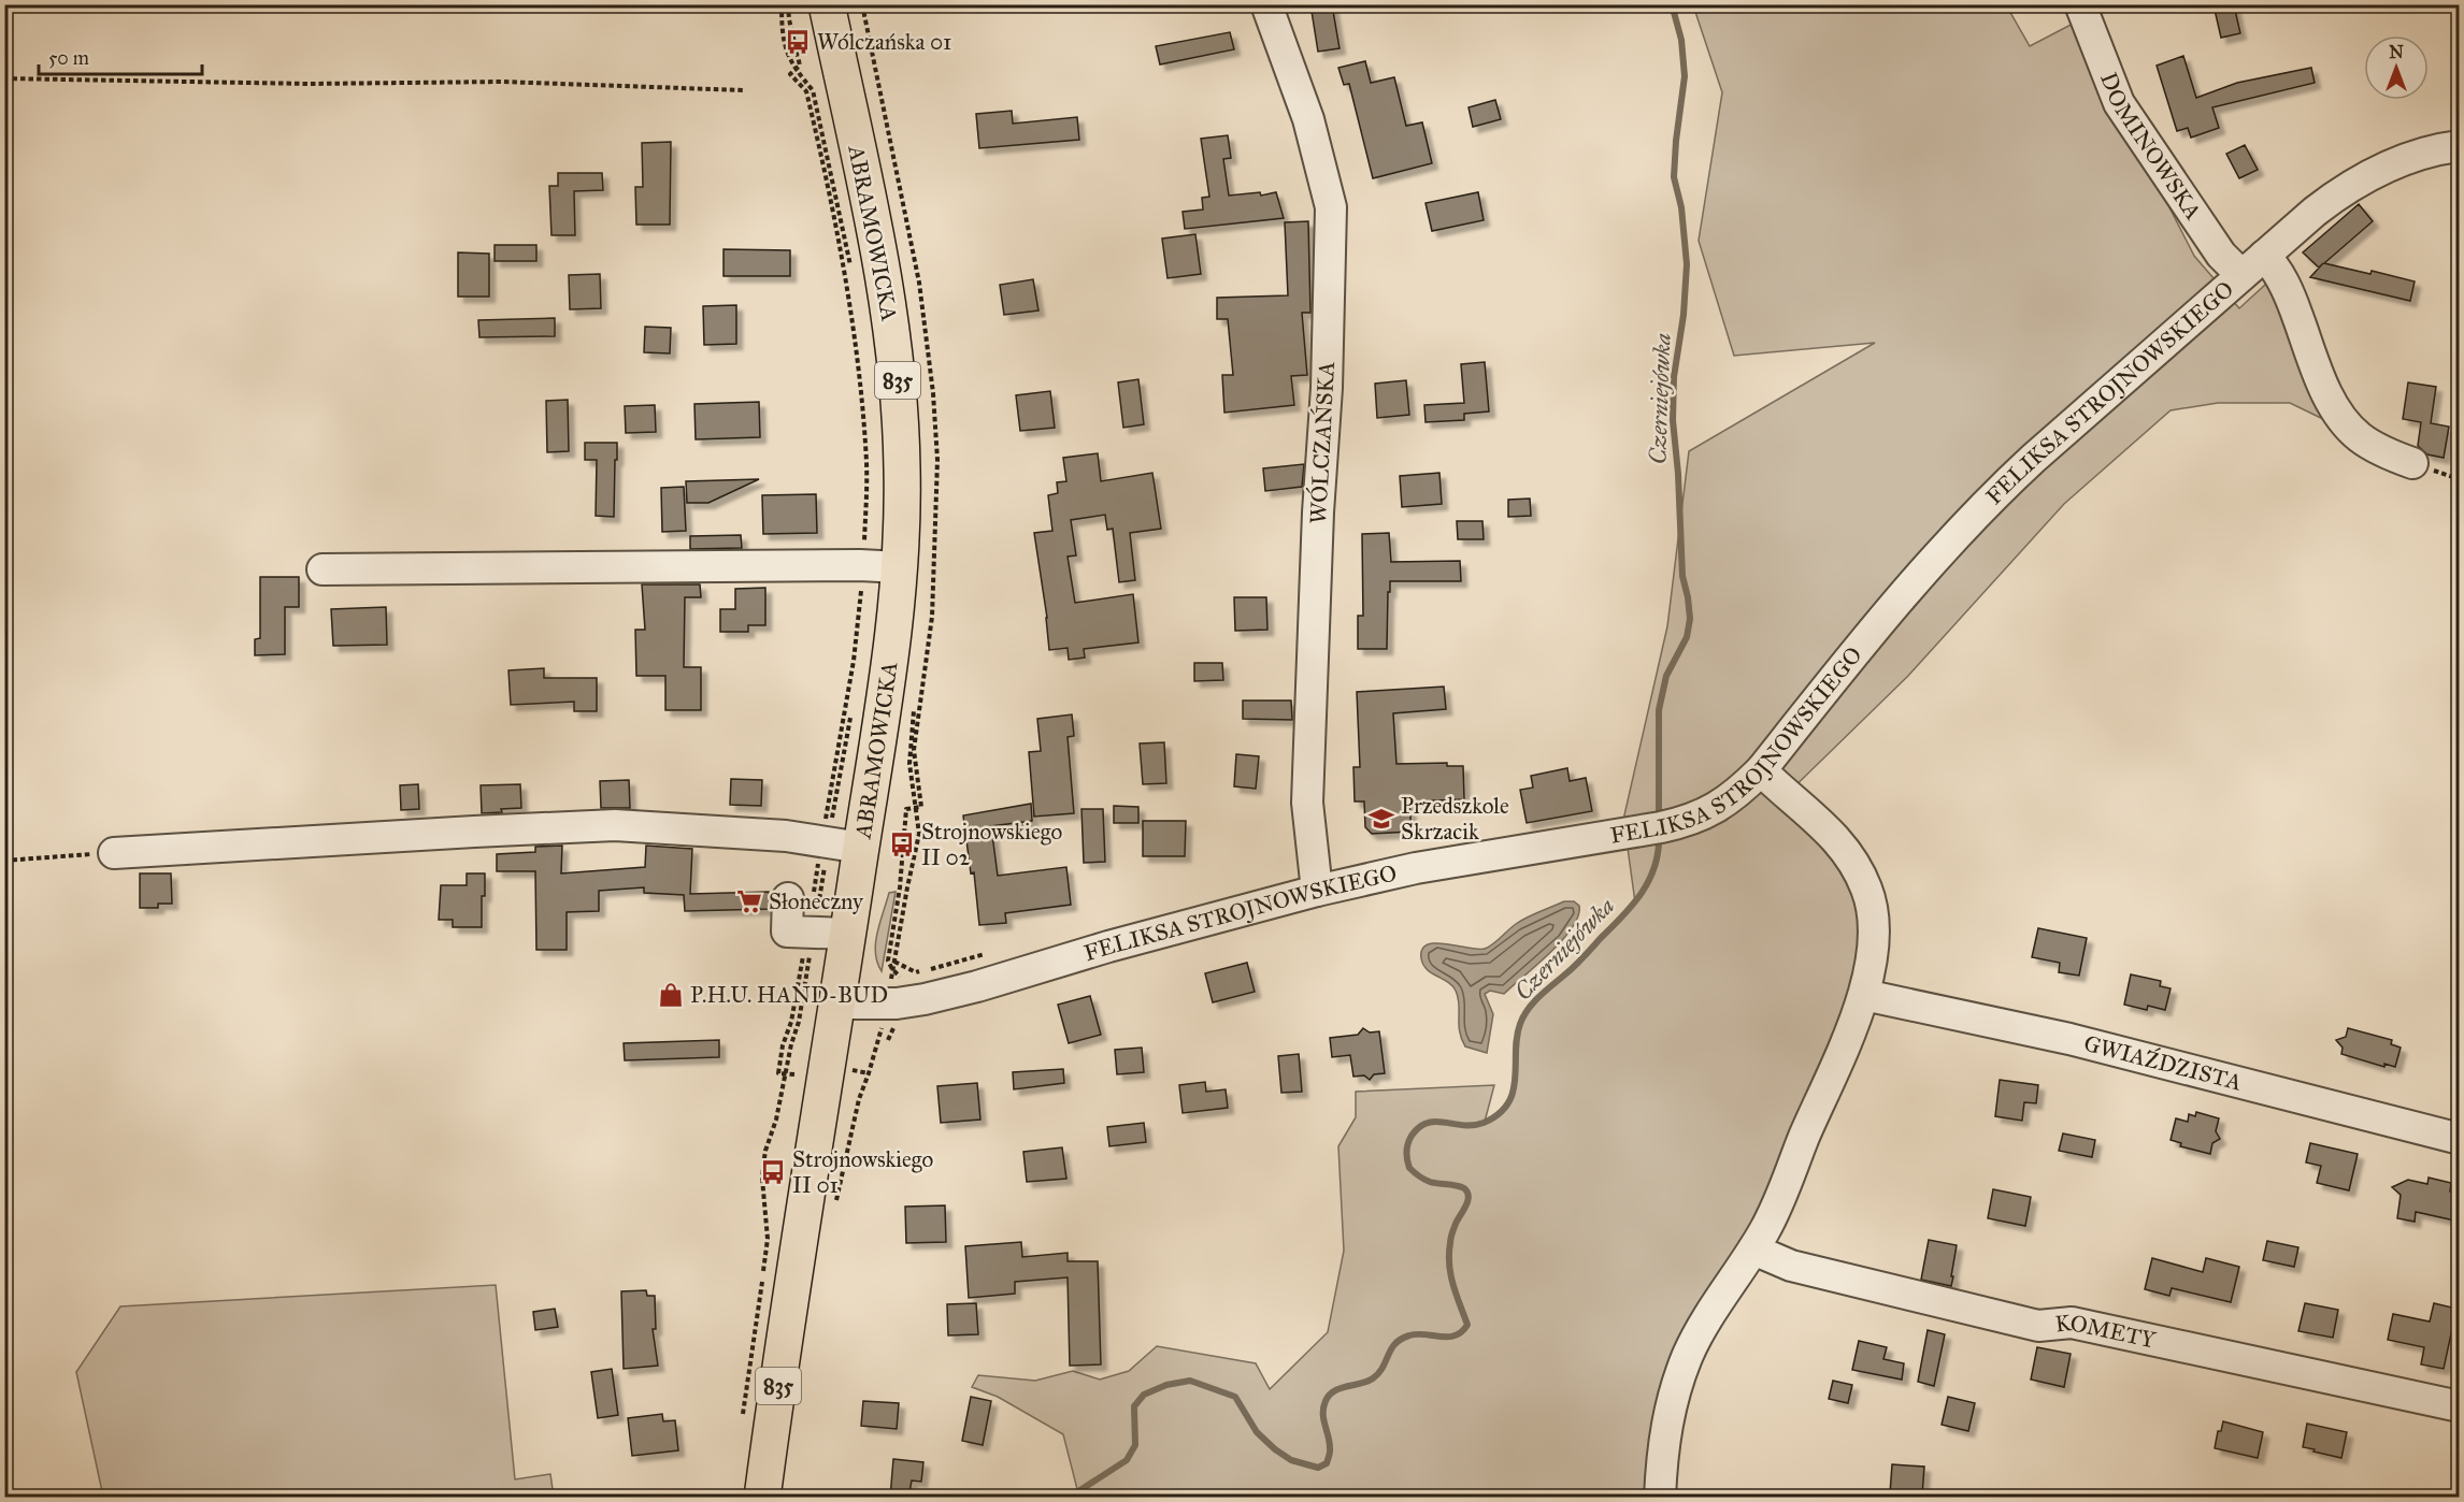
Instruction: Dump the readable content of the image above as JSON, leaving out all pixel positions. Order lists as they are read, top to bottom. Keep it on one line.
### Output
{"streets":{"main road":["ABRAMOWICKA","835"],"street":["DOMINOWSKA","FELIKSA STROJNOWSKIEGO","WÓLCZAŃSKA","GWIAŹDZISTA","KOMETY"]},"crossings":[["DOMINOWSKA","FELIKSA STROJNOWSKIEGO"],["ABRAMOWICKA","FELIKSA STROJNOWSKIEGO"],["FELIKSA STROJNOWSKIEGO","WÓLCZAŃSKA"]],"water":["Czerniejówka"],"places":{"bus stop":["Wólczańska 01","Strojnowskiego II 02","Strojnowskiego II 01"],"school or university":["Przedszkole Skrzacik"],"supermarket":["Słoneczny"],"shop":["P.H.U. HAND-BUD"]},"scale_bar":"50 m","north":"top"}
